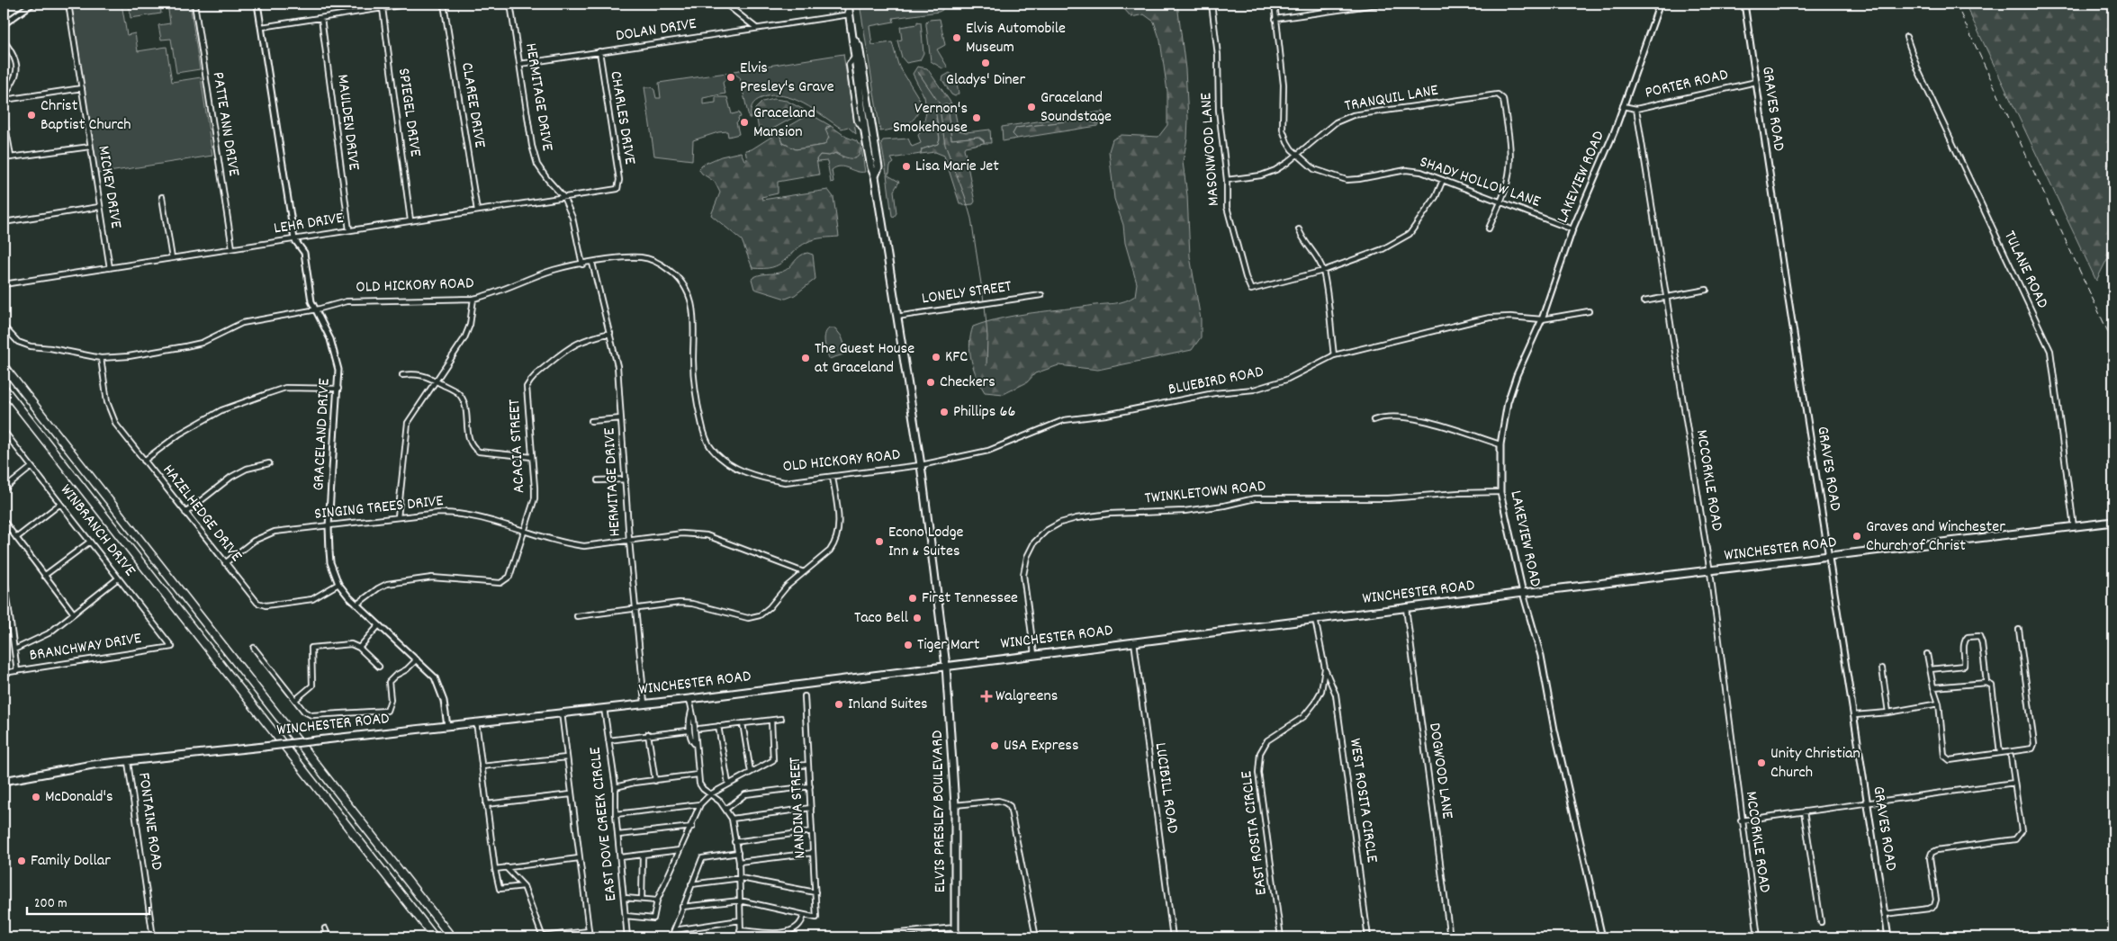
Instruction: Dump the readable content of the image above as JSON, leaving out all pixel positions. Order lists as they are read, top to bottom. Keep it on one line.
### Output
{"streets":{"main road":["WINCHESTER ROAD","ELVIS PRESLEY BOULEVARD"],"street":["DOLAN DRIVE","PORTER ROAD","HERMITAGE DRIVE","TRANQUIL LANE","CLAREE DRIVE","GRAVES ROAD","SPIEGEL DRIVE","CHARLES DRIVE","MAULDEN DRIVE","PATTE ANN DRIVE","MASONWOOD LANE","LAKEVIEW ROAD","SHADY HOLLOW LANE","MICKEY DRIVE","LEHR DRIVE","TULANE ROAD","OLD HICKORY ROAD","LONELY STREET","BLUEBIRD ROAD","GRACELAND DRIVE","ACACIA STREET","MCCORKLE ROAD","TWINKLETOWN ROAD","SINGING TREES DRIVE","HAZELHEDGE DRIVE","WINBRANCH DRIVE","BRANCHWAY DRIVE","DOGWOOD LANE","LUCIBILL ROAD","WEST ROSITA CIRCLE","NANDINA STREET","FONTAINE ROAD","EAST DOVE CREEK CIRCLE","EAST ROSITA CIRCLE"]},"crossings":[["DOLAN DRIVE","HERMITAGE DRIVE"],["DOLAN DRIVE","CHARLES DRIVE"],["DOLAN DRIVE","ELVIS PRESLEY BOULEVARD"],["PORTER ROAD","GRAVES ROAD"],["PORTER ROAD","LAKEVIEW ROAD"],["PORTER ROAD","MCCORKLE ROAD"],["HERMITAGE DRIVE","LEHR DRIVE"],["HERMITAGE DRIVE","OLD HICKORY ROAD"],["HERMITAGE DRIVE","ACACIA STREET"],["HERMITAGE DRIVE","SINGING TREES DRIVE"],["HERMITAGE DRIVE","WINCHESTER ROAD"],["TRANQUIL LANE","MASONWOOD LANE"],["TRANQUIL LANE","SHADY HOLLOW LANE"],["CLAREE DRIVE","LEHR DRIVE"],["GRAVES ROAD","WINCHESTER ROAD"],["SPIEGEL DRIVE","LEHR DRIVE"],["CHARLES DRIVE","LEHR DRIVE"],["MAULDEN DRIVE","LEHR DRIVE"],["PATTE ANN DRIVE","LEHR DRIVE"],["LAKEVIEW ROAD","SHADY HOLLOW LANE"],["LAKEVIEW ROAD","BLUEBIRD ROAD"],["LAKEVIEW ROAD","TWINKLETOWN ROAD"],["LAKEVIEW ROAD","WINCHESTER ROAD"],["MICKEY DRIVE","LEHR DRIVE"],["LEHR DRIVE","GRACELAND DRIVE"],["TULANE ROAD","WINCHESTER ROAD"],["OLD HICKORY ROAD","BLUEBIRD ROAD"],["OLD HICKORY ROAD","GRACELAND DRIVE"],["OLD HICKORY ROAD","HAZELHEDGE DRIVE"],["OLD HICKORY ROAD","ELVIS PRESLEY BOULEVARD"],["LONELY STREET","ELVIS PRESLEY BOULEVARD"],["BLUEBIRD ROAD","ELVIS PRESLEY BOULEVARD"],["GRACELAND DRIVE","ACACIA STREET"],["GRACELAND DRIVE","SINGING TREES DRIVE"],["GRACELAND DRIVE","HAZELHEDGE DRIVE"],["GRACELAND DRIVE","WINCHESTER ROAD"],["ACACIA STREET","SINGING TREES DRIVE"],["MCCORKLE ROAD","WINCHESTER ROAD"],["TWINKLETOWN ROAD","WINCHESTER ROAD"],["SINGING TREES DRIVE","HAZELHEDGE DRIVE"],["WINBRANCH DRIVE","BRANCHWAY DRIVE"],["WINCHESTER ROAD","DOGWOOD LANE"],["WINCHESTER ROAD","LUCIBILL ROAD"],["WINCHESTER ROAD","ELVIS PRESLEY BOULEVARD"],["WINCHESTER ROAD","FONTAINE ROAD"],["WINCHESTER ROAD","EAST DOVE CREEK CIRCLE"],["WINCHESTER ROAD","EAST ROSITA CIRCLE"],["WEST ROSITA CIRCLE","EAST ROSITA CIRCLE"]],"places":{"other":["Elvis Automobile Museum","Gladys' Diner","Elvis Presley's Grave","Graceland Soundstage","Christ Baptist Church","Vernon's Smokehouse","Graceland Mansion","Lisa Marie Jet","KFC","The Guest House at Graceland","Checkers","Phillips 66","Graves and Winchester Church of Christ","Econo Lodge Inn & Suites","First Tennessee","Taco Bell","Tiger Mart","Inland Suites","USA Express","Unity Christian Church","McDonald's","Family Dollar"],"health":["Walgreens"]},"scale_bar":"200 m"}
